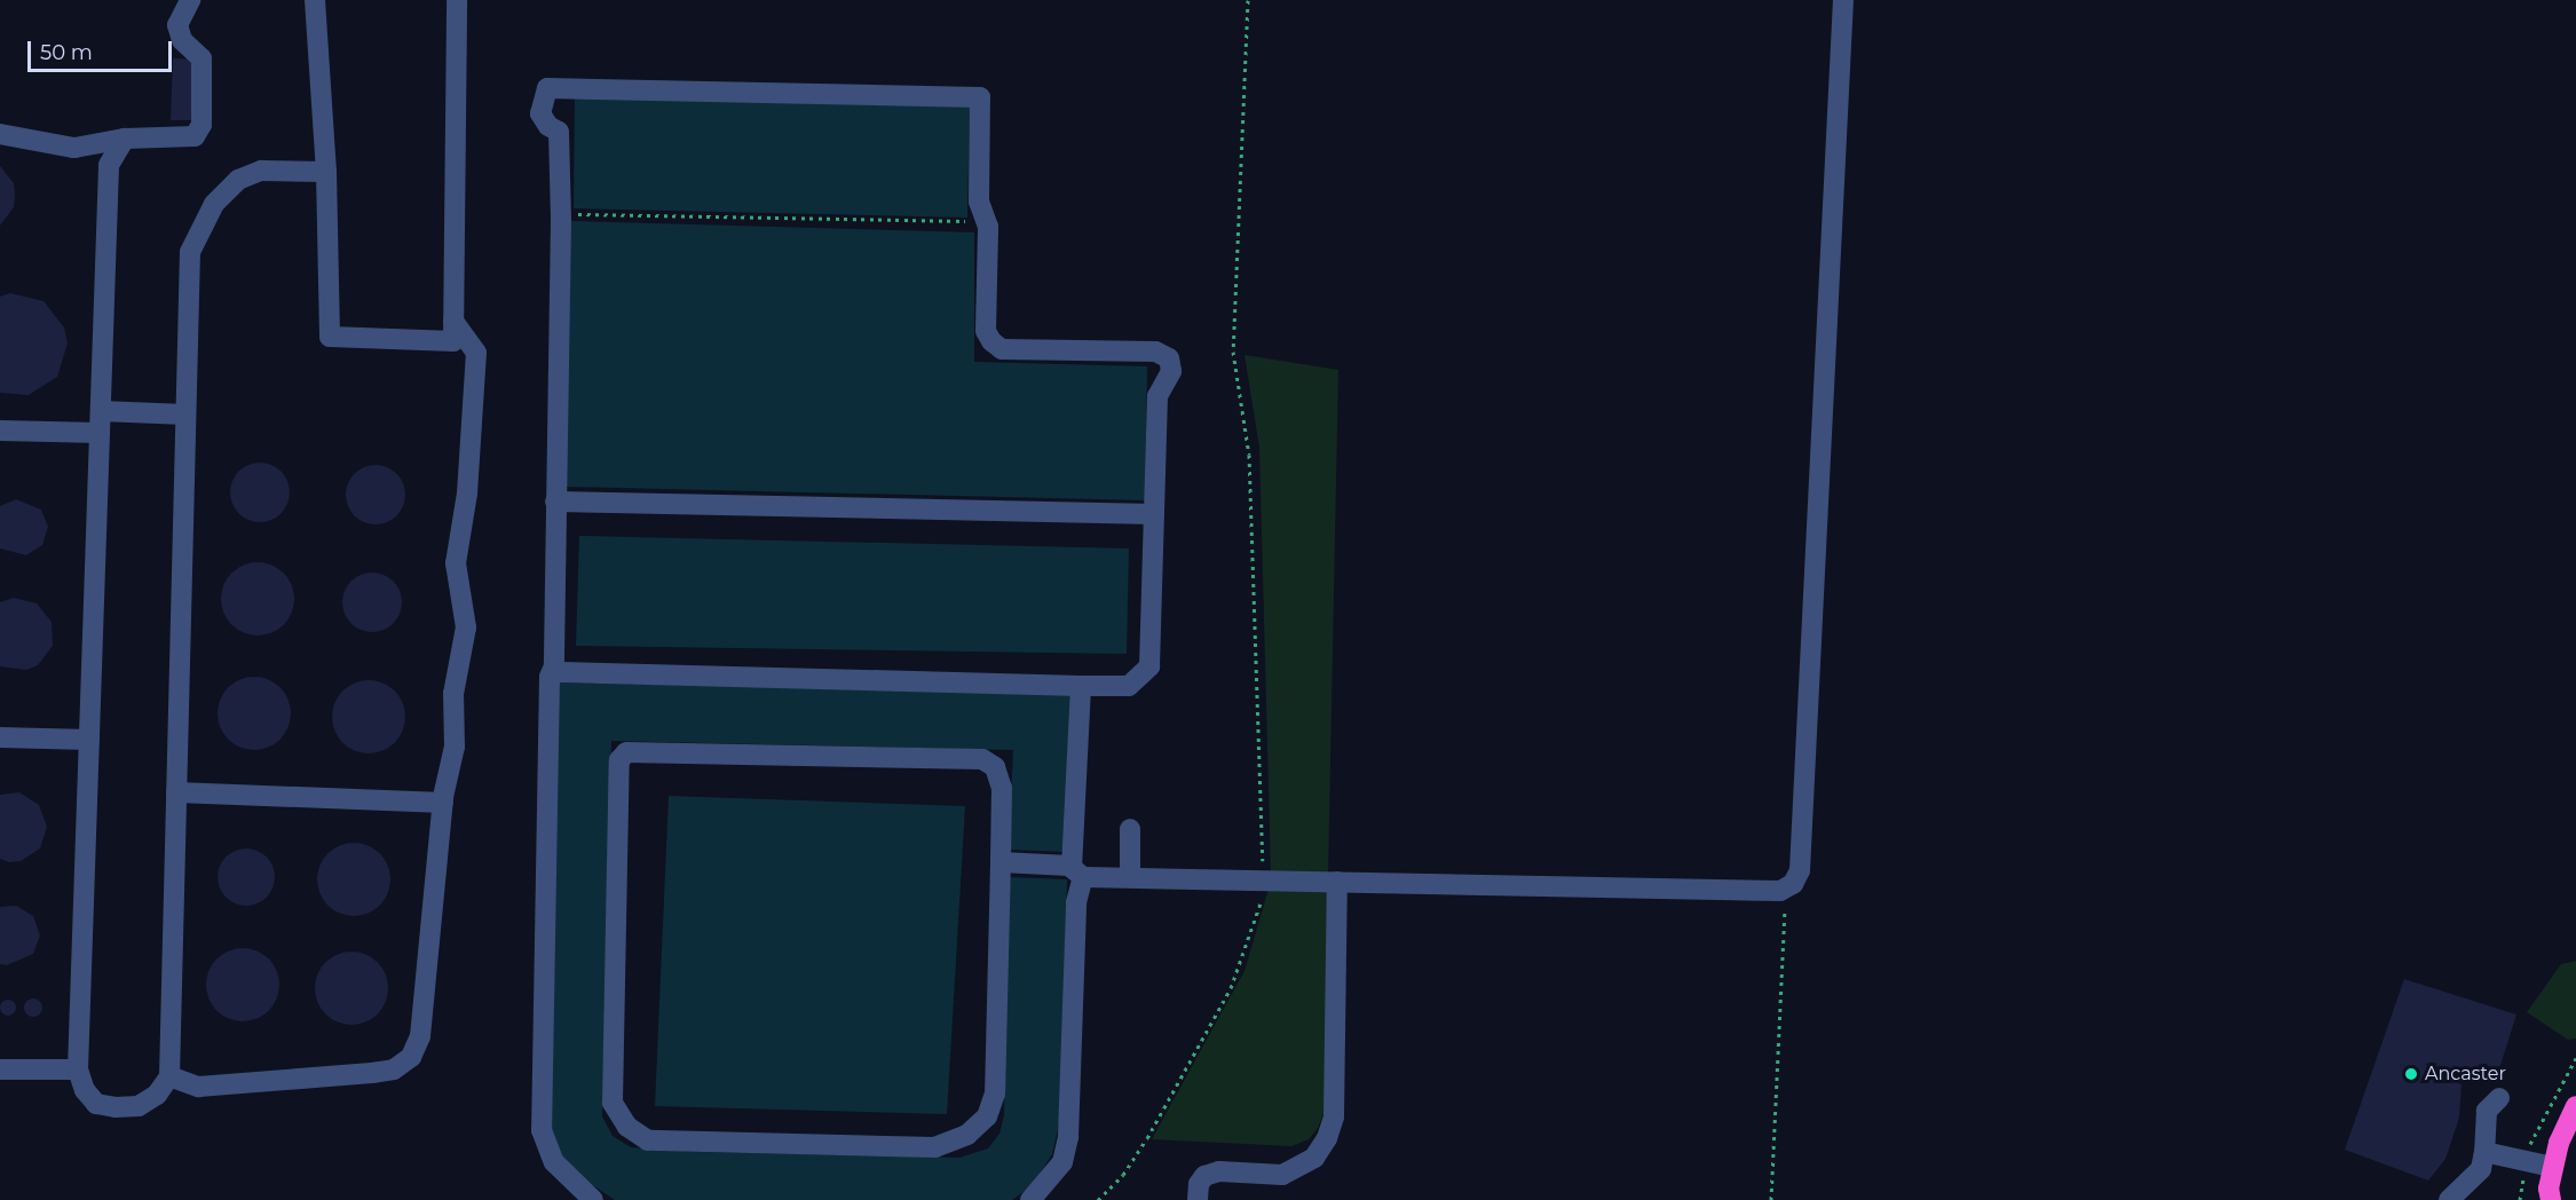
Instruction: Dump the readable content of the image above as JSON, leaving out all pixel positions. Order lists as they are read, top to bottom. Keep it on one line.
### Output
{"places":["Ancaster"],"scale_bar":"50 m"}
